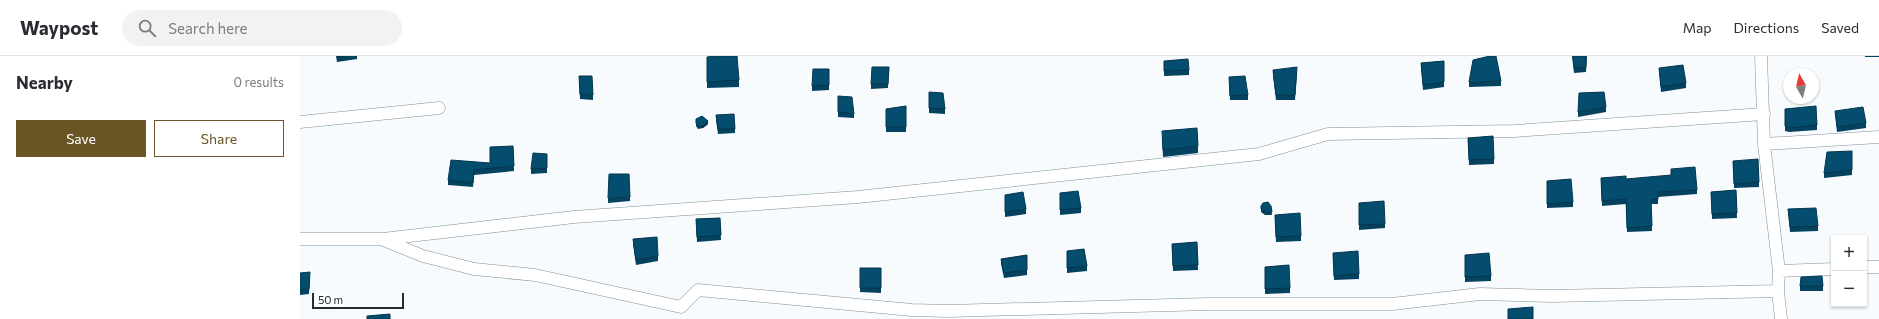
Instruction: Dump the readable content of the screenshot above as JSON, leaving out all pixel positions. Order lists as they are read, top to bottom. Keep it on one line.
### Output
{"scale_bar":"50 m","north":"top","page":{"header":"Waypost","search":"Search here","nav":["Map","Directions","Saved"],"heading":["Nearby","0 results"],"buttons":["Save","Share"],"map_buttons":["+","−"],"scale":"50 m"}}
